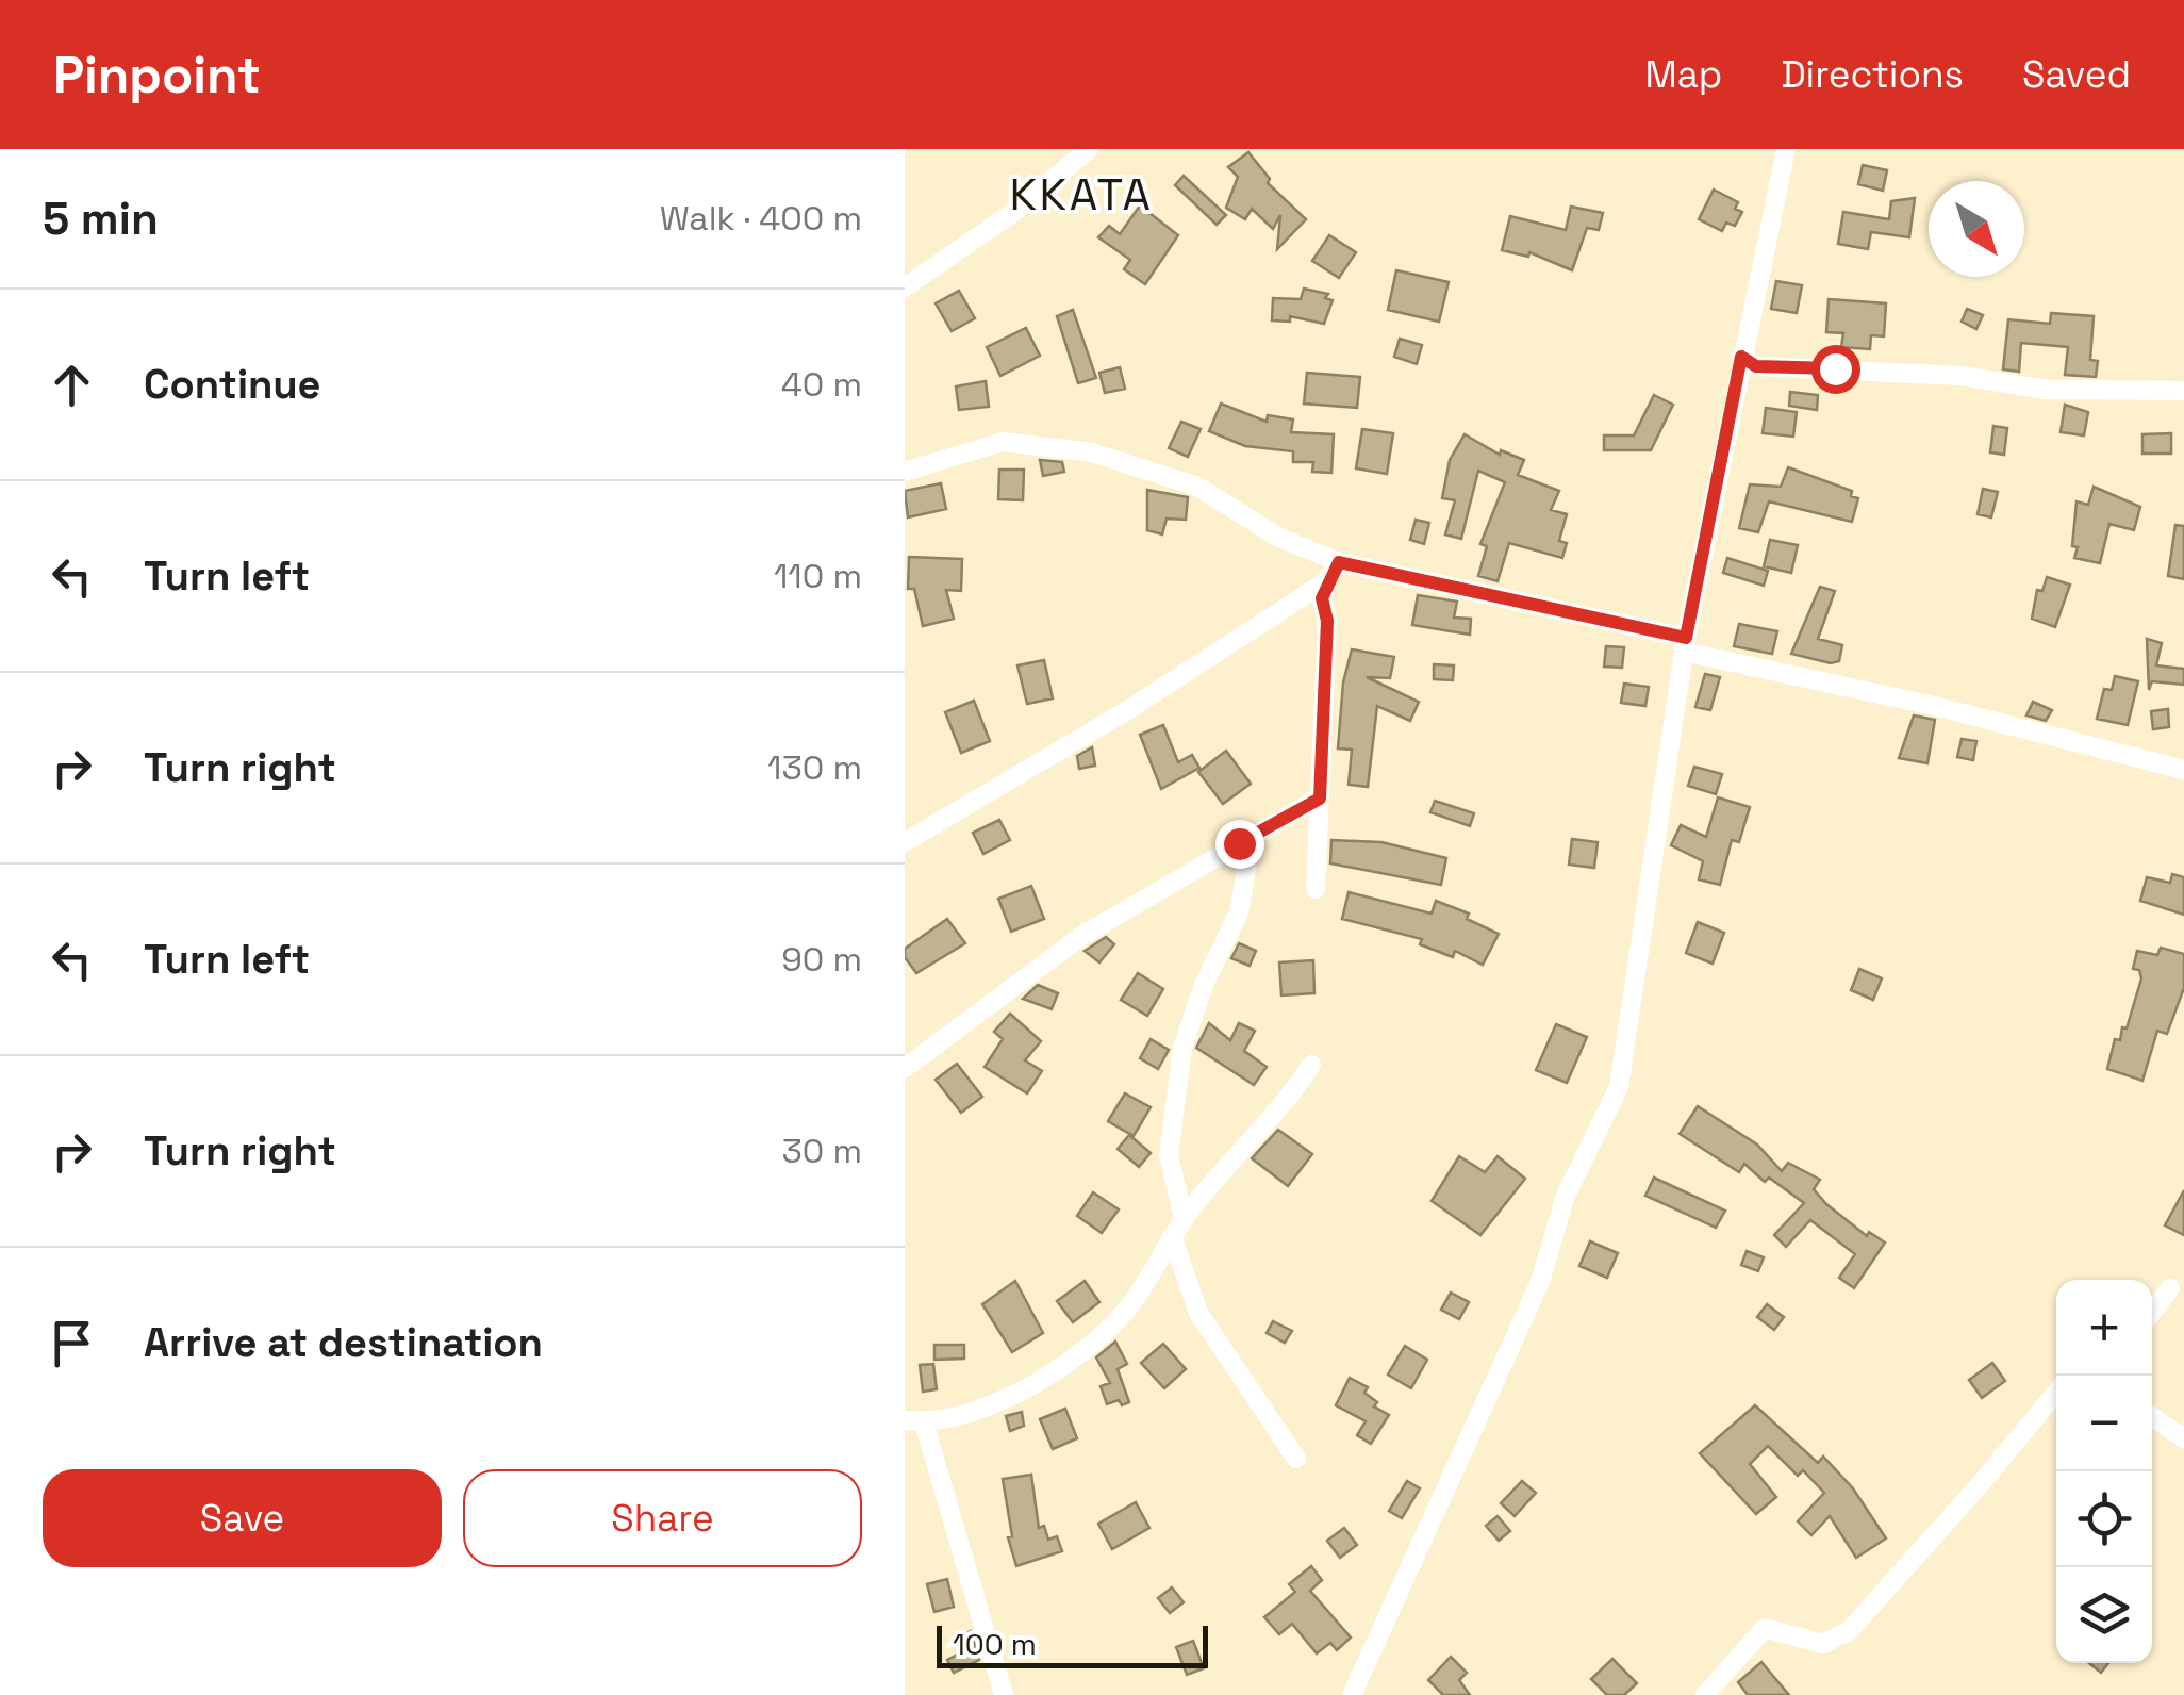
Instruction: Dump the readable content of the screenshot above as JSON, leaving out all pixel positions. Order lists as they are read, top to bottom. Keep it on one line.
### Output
{"districts":["KKATA"],"scale_bar":"100 m","north":"bottom right","page":{"header":"Pinpoint","nav":["Map","Directions","Saved"],"heading":["5 min","Walk · 400 m"],"list":[["Continue","40 m"],["Turn left","110 m"],["Turn right","130 m"],["Turn left","90 m"],["Turn right","30 m"],"Arrive at destination"],"map_buttons":["+","−"],"buttons":["Save","Share"],"scale":"100 m"}}
